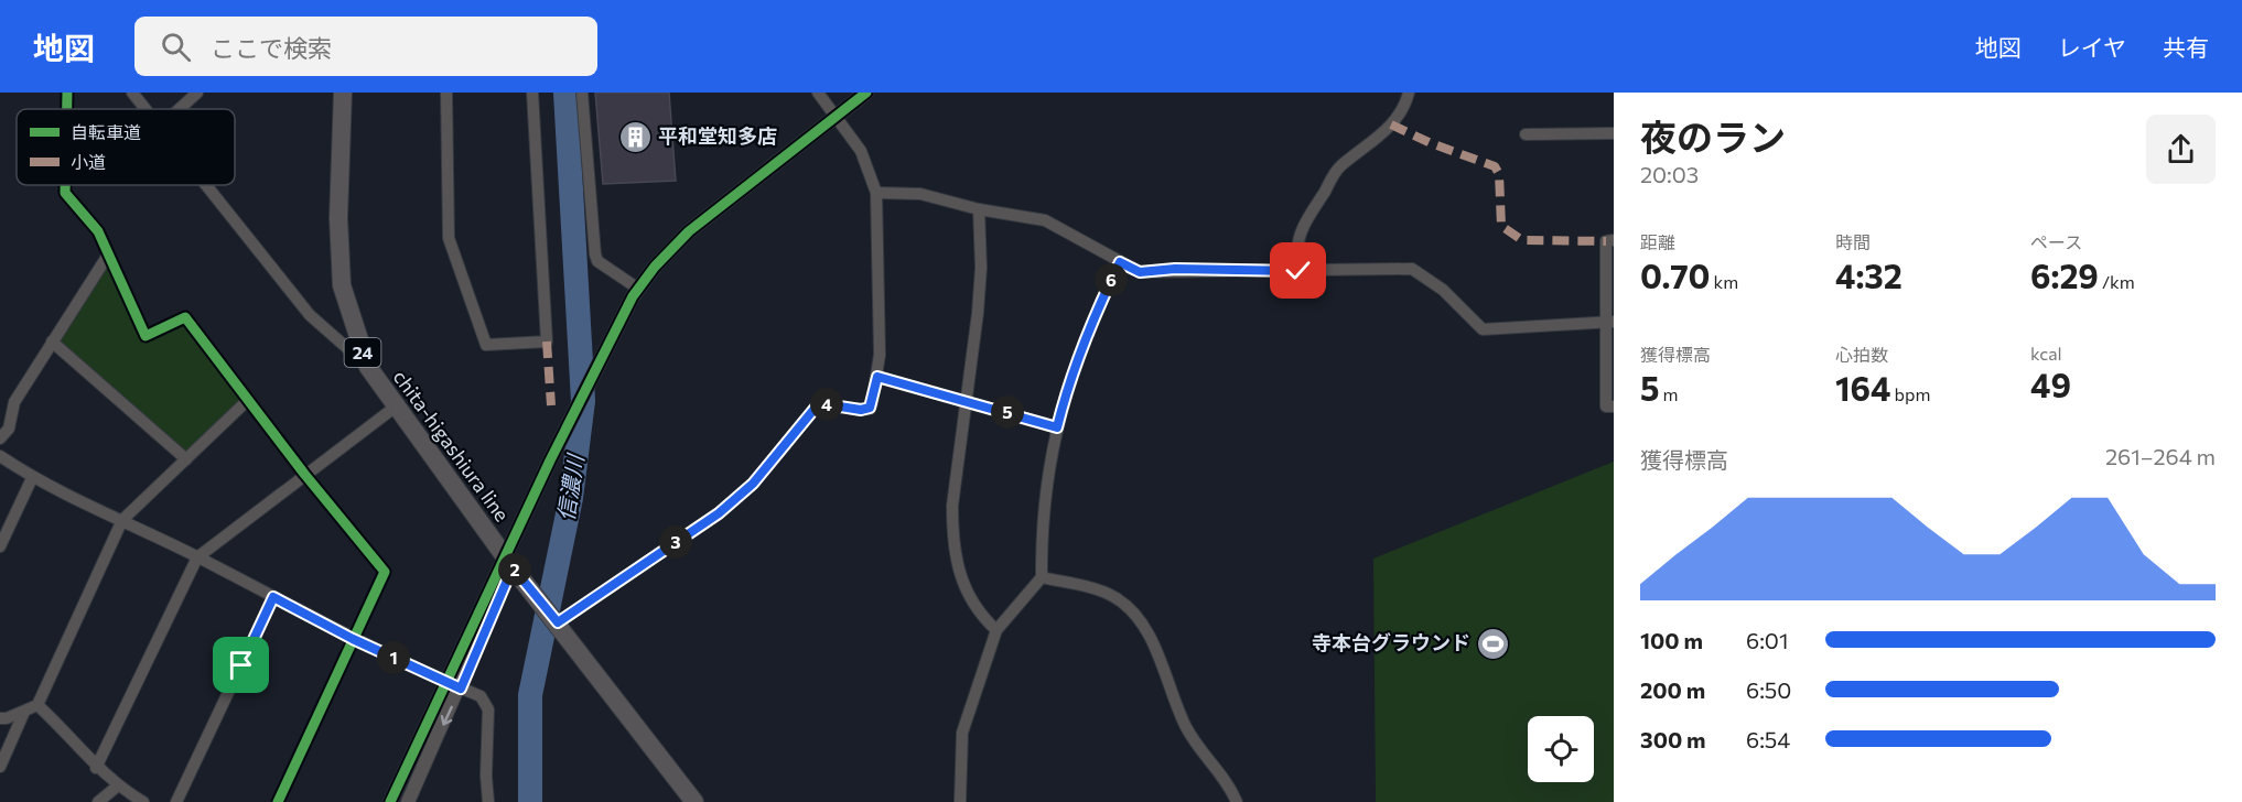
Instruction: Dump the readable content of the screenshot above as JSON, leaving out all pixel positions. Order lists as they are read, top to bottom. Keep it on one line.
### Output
{"streets":{"main road":["24","chita-higashiura line"]},"water":["信濃川"],"places":{"building":["平和堂知多店"],"sports":["寺本台グラウンド"]},"legend":["自転車道","小道"],"page":{"header":"地図","search":"ここで検索","nav":["地図","レイヤ","共有"],"heading":["夜のラン","20:03"],"stats":[["距離","0.70 km"],["時間","4:32"],["ペース","6:29 /km"],["獲得標高","5 m"],["心拍数","164 bpm"],["kcal","49"]],"pins":["6","4","5","3","2","1"],"chart":["獲得標高","261–264 m"],"list":[{"name":"100 m","note":"6:01"},{"name":"200 m","note":"6:50"},{"name":"300 m","note":"6:54"}]}}
